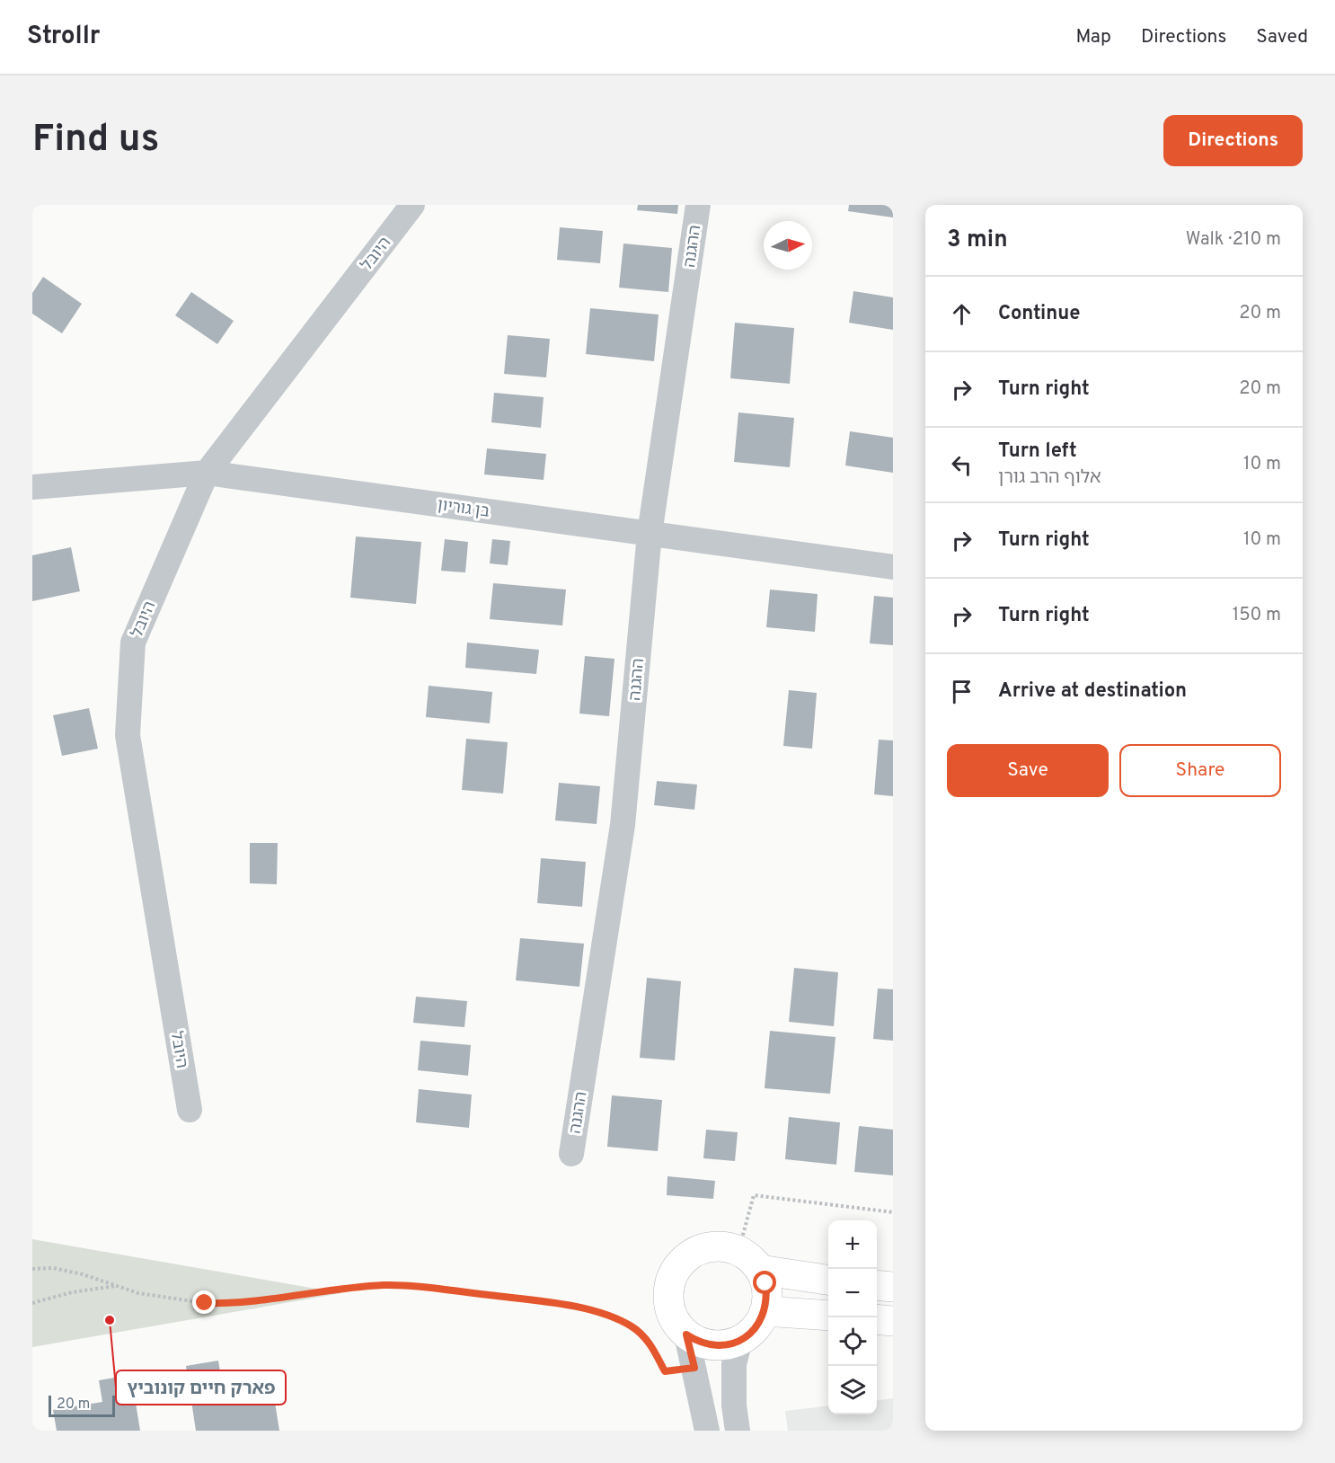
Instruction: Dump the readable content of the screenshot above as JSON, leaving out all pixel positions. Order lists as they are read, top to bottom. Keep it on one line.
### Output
{"streets":{"street":["ההגנה","היובל","בן גוריון"]},"crossings":[["ההגנה","בן גוריון"],["היובל","בן גוריון"]],"places":["פארק חיים קונוביץ"],"scale_bar":"20 m","north":"right","page":{"header":"Strollr","nav":["Map","Directions","Saved"],"buttons":["Directions",["Save","Share"]],"title":"Find us","heading":["3 min","Walk · 210 m"],"list":[["Continue","20 m"],["Turn right","20 m"],["Turn left","אלוף הרב גורן","10 m"],["Turn right","10 m"],["Turn right","150 m"],"Arrive at destination"],"map_buttons":["+","−"],"scale":"20 m"}}
